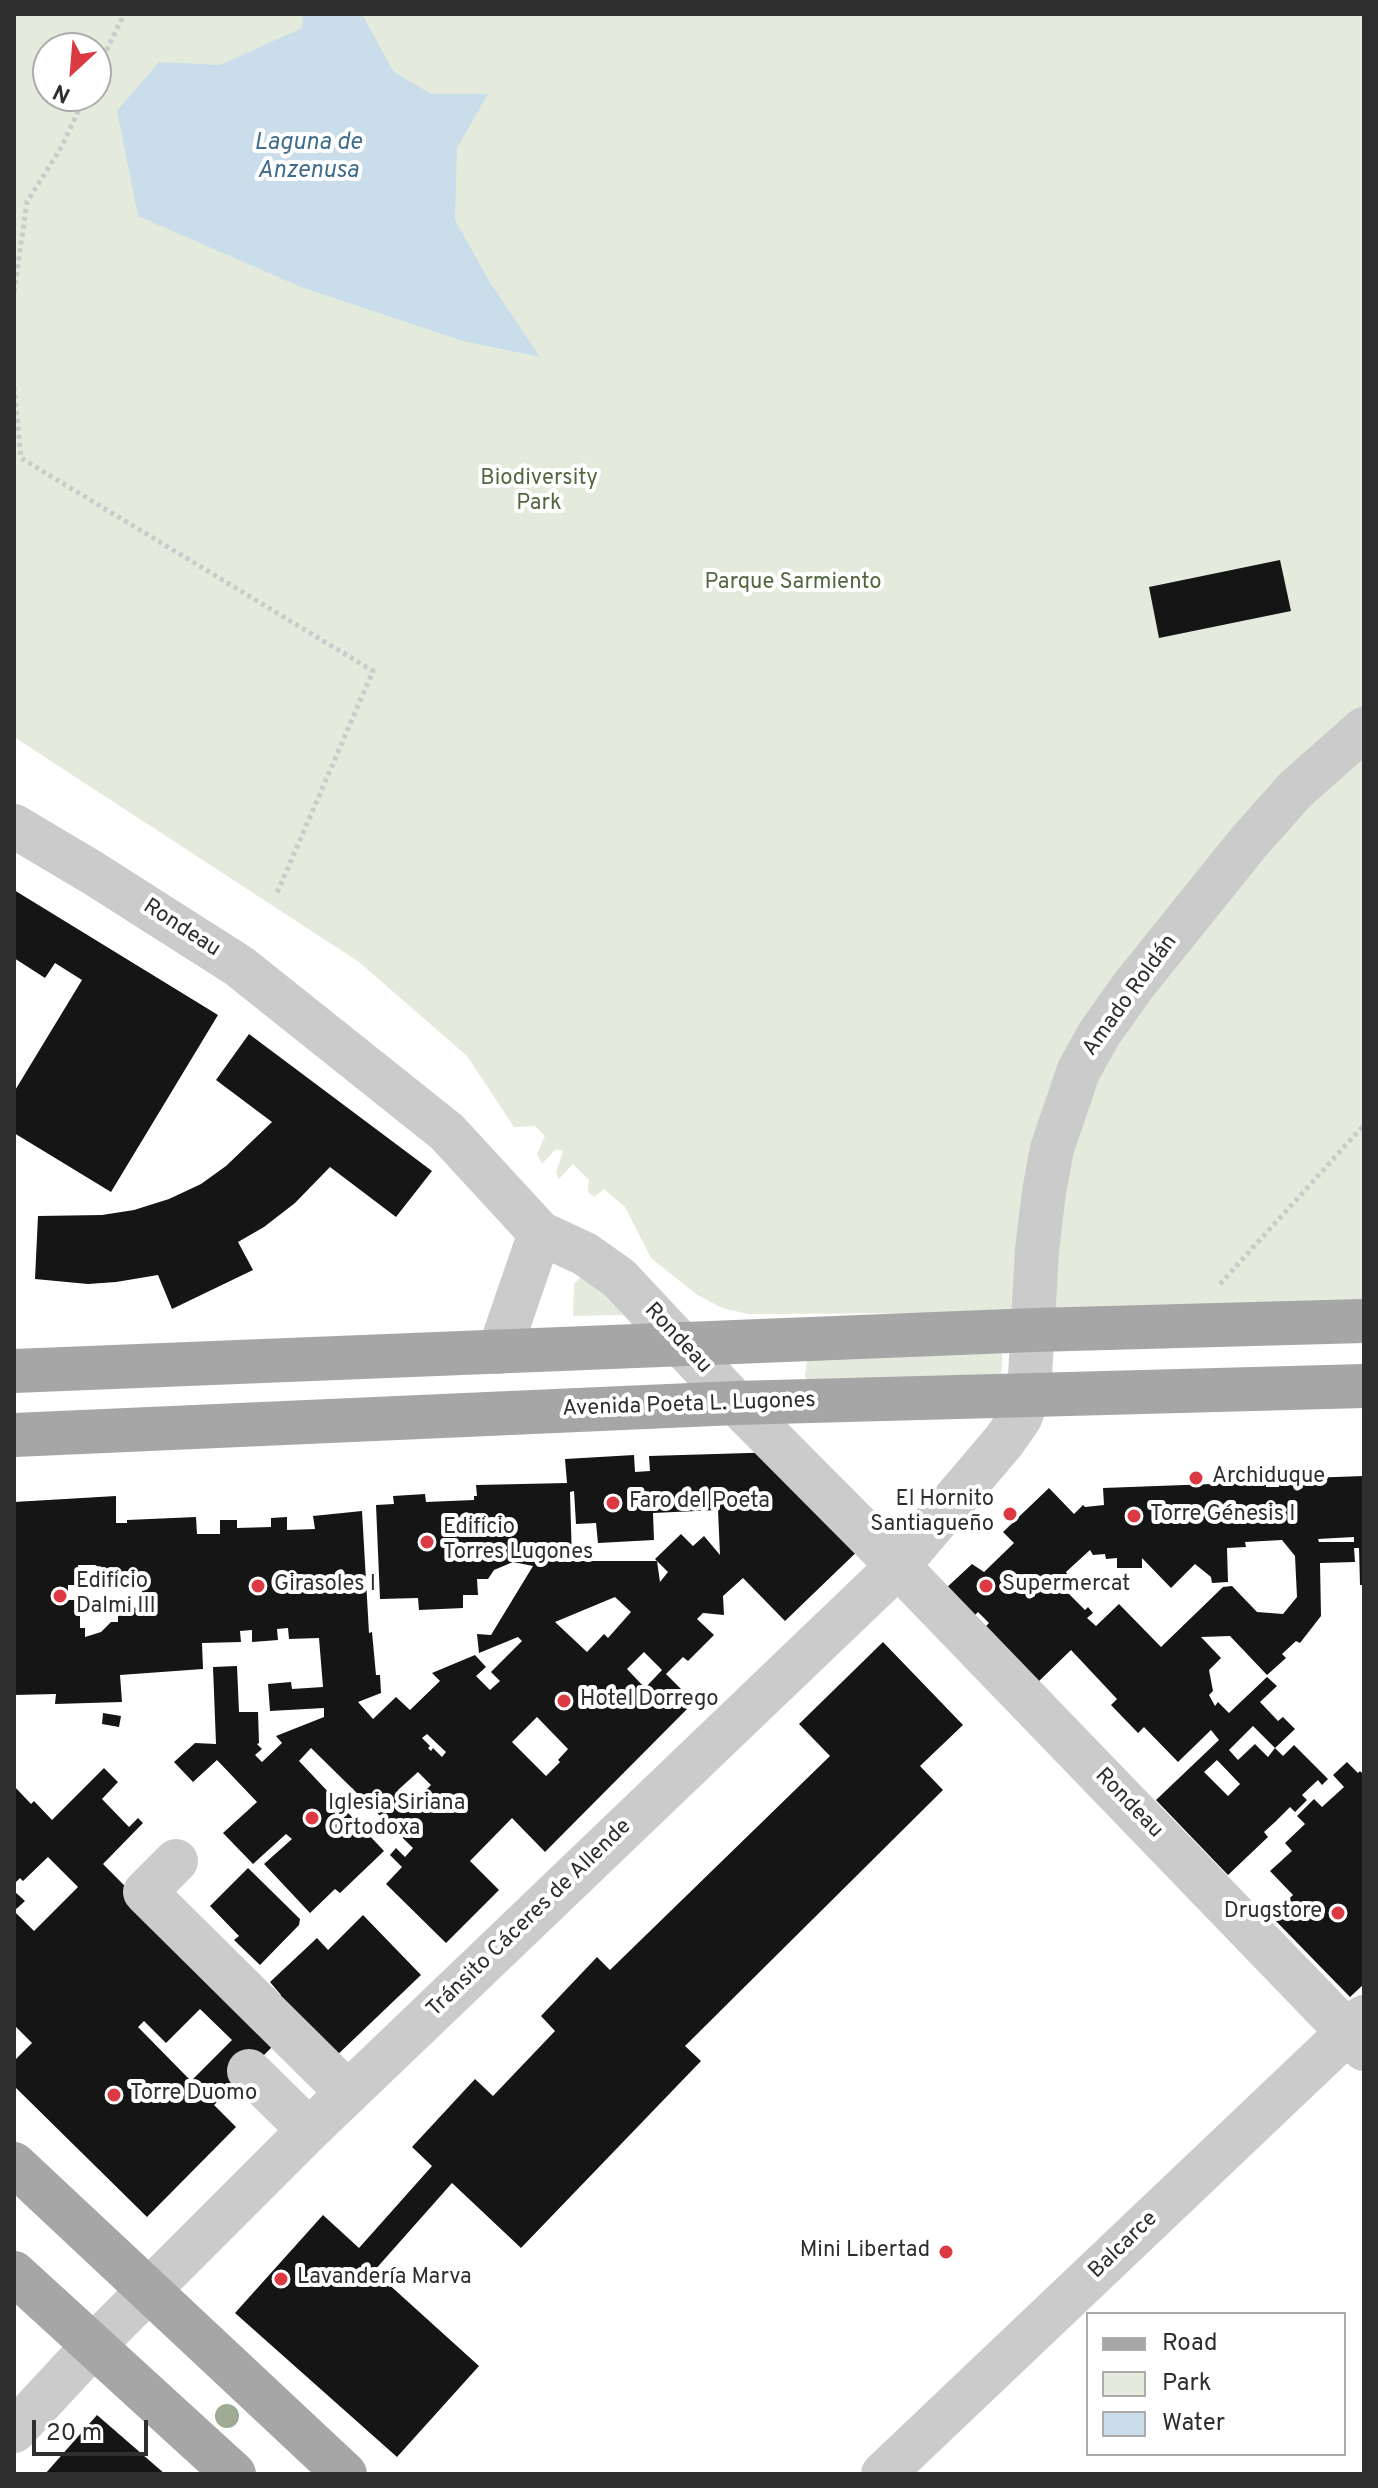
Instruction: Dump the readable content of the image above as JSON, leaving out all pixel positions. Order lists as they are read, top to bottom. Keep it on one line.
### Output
{"streets":{"main road":["Avenida Poeta L. Lugones"],"street":["Rondeau","Amado Roldán","Tránsito Cáceres de Allende","Balcarce"]},"crossings":[["Rondeau","Avenida Poeta L. Lugones"],["Rondeau","Tránsito Cáceres de Allende"],["Rondeau","Balcarce"],["Amado Roldán","Avenida Poeta L. Lugones"],["Amado Roldán","Tránsito Cáceres de Allende"],["Avenida Poeta L. Lugones","Tránsito Cáceres de Allende"]],"water":["Laguna de Anzenusa"],"parks":["Biodiversity Park","Parque Sarmiento"],"places":["Archiduque","Faro del Poeta","El Hornito Santiagueño","Torre Génesis I","Edificio Torres Lugones","Girasoles I","Supermercat","Edificio Dalmi III","Hotel Dorrego","Iglesia Siriana Ortodoxa","Drugstore","Torre Duomo","Mini Libertad","Lavandería Marva"],"legend":["Road","Park","Water"],"scale_bar":"20 m","north":"bottom left"}
